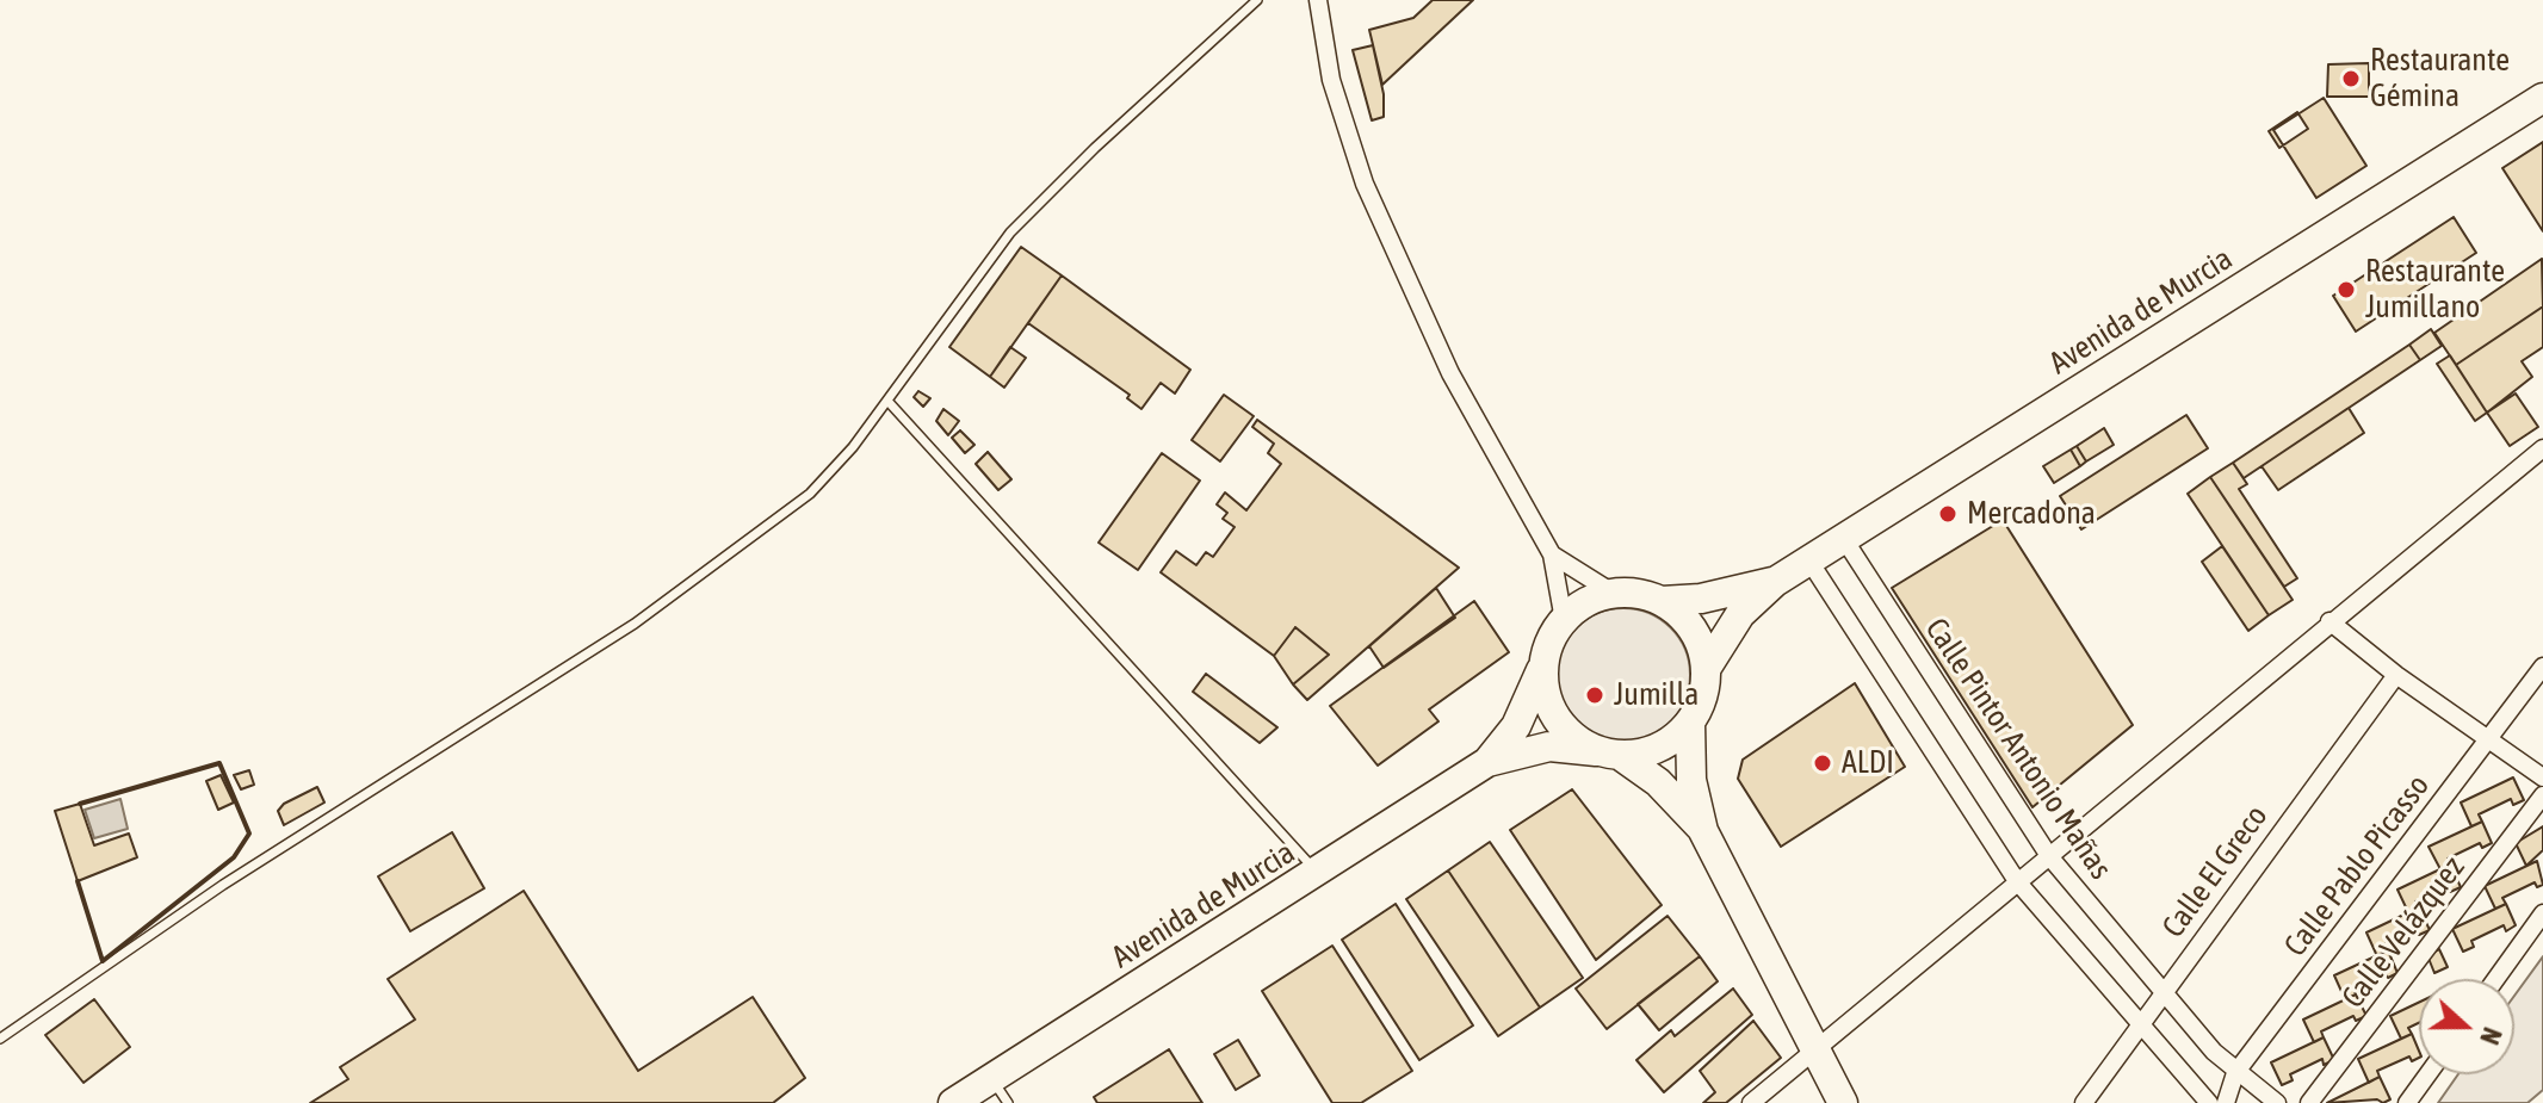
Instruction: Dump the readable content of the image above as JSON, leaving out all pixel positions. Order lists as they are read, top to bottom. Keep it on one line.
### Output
{"streets":{"main road":["Avenida de Murcia"],"street":["Calle Pintor Antonio Mañas","Calle Pablo Picasso","Calle El Greco","Calle Velázquez"]},"crossings":[["Avenida de Murcia","Calle Pintor Antonio Mañas"],["Calle Pintor Antonio Mañas","Calle Pablo Picasso"],["Calle Pintor Antonio Mañas","Calle El Greco"]],"places":["Restaurante Gémina","Restaurante Jumillano","Mercadona","Jumilla","ALDI"],"north":"right"}
